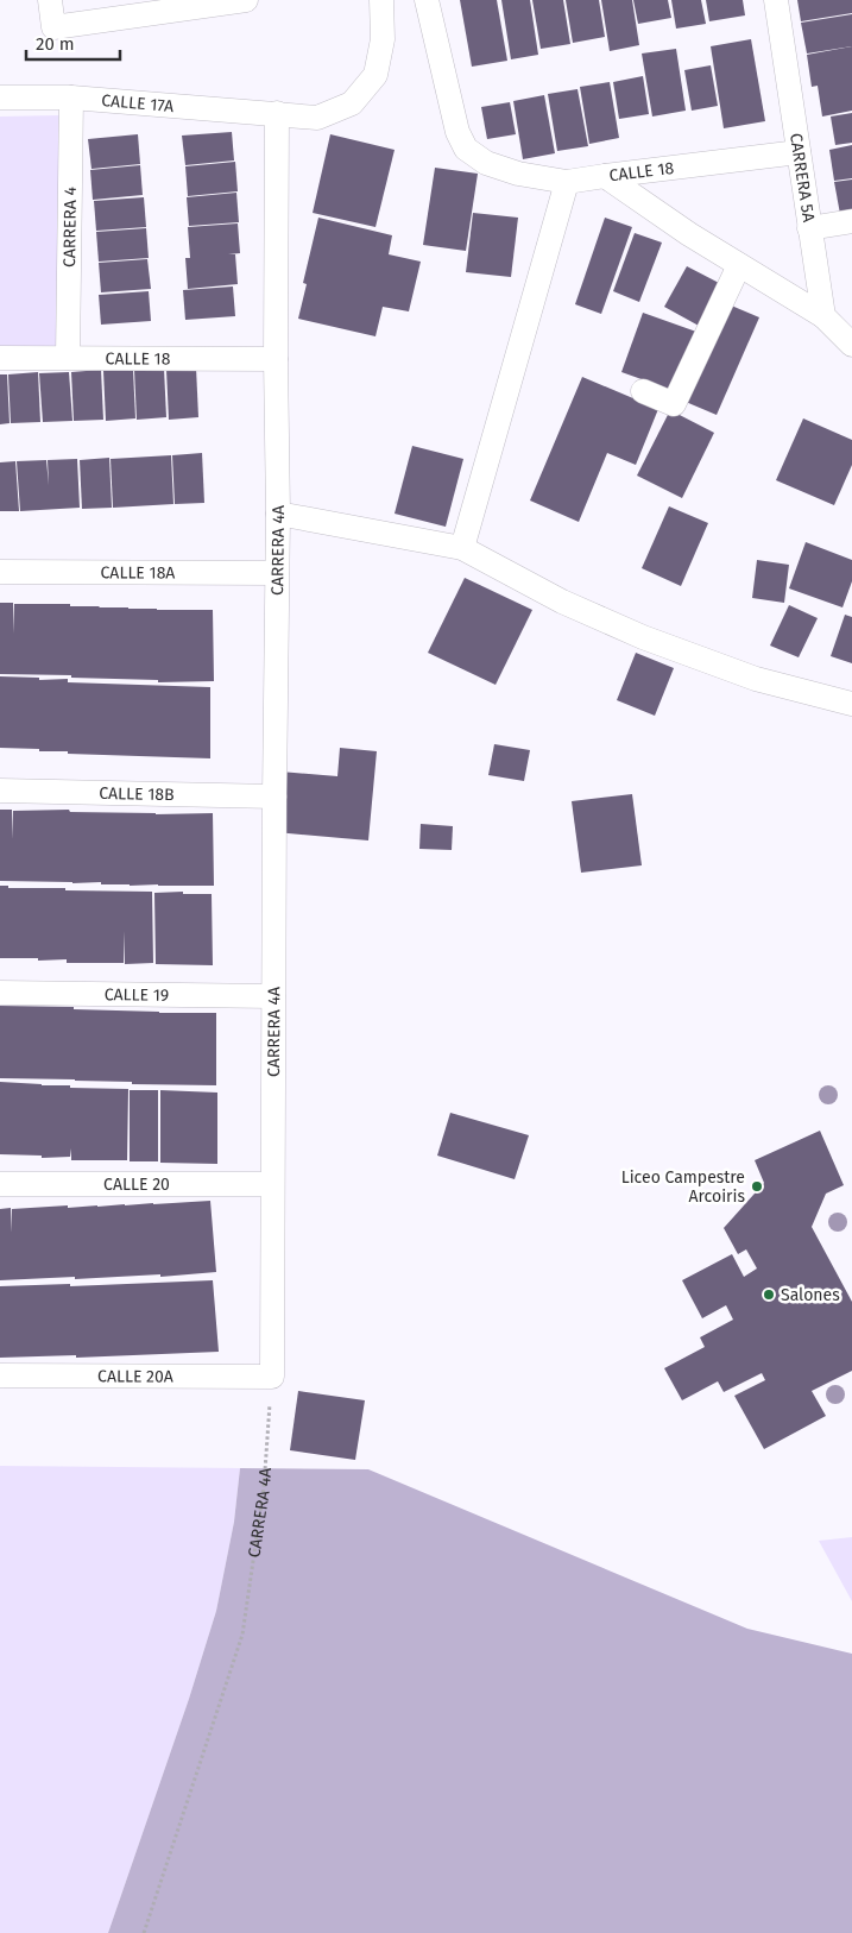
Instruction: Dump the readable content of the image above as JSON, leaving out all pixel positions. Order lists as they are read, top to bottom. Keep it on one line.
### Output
{"streets":{"street":["CALLE 17A","CALLE 18","CARRERA 5A","CARRERA 4","CARRERA 4A","CALLE 18A","CALLE 18B","CALLE 19","CALLE 20","CALLE 20A"]},"crossings":[["CALLE 17A","CARRERA 4"],["CALLE 17A","CARRERA 4A"],["CALLE 18","CARRERA 5A"],["CALLE 18","CARRERA 4"],["CALLE 18","CARRERA 4A"],["CARRERA 4A","CALLE 18A"],["CARRERA 4A","CALLE 18B"],["CARRERA 4A","CALLE 19"],["CARRERA 4A","CALLE 20"],["CARRERA 4A","CALLE 20A"]],"places":["Liceo Campestre Arcoiris","Salones"],"scale_bar":"20 m"}
